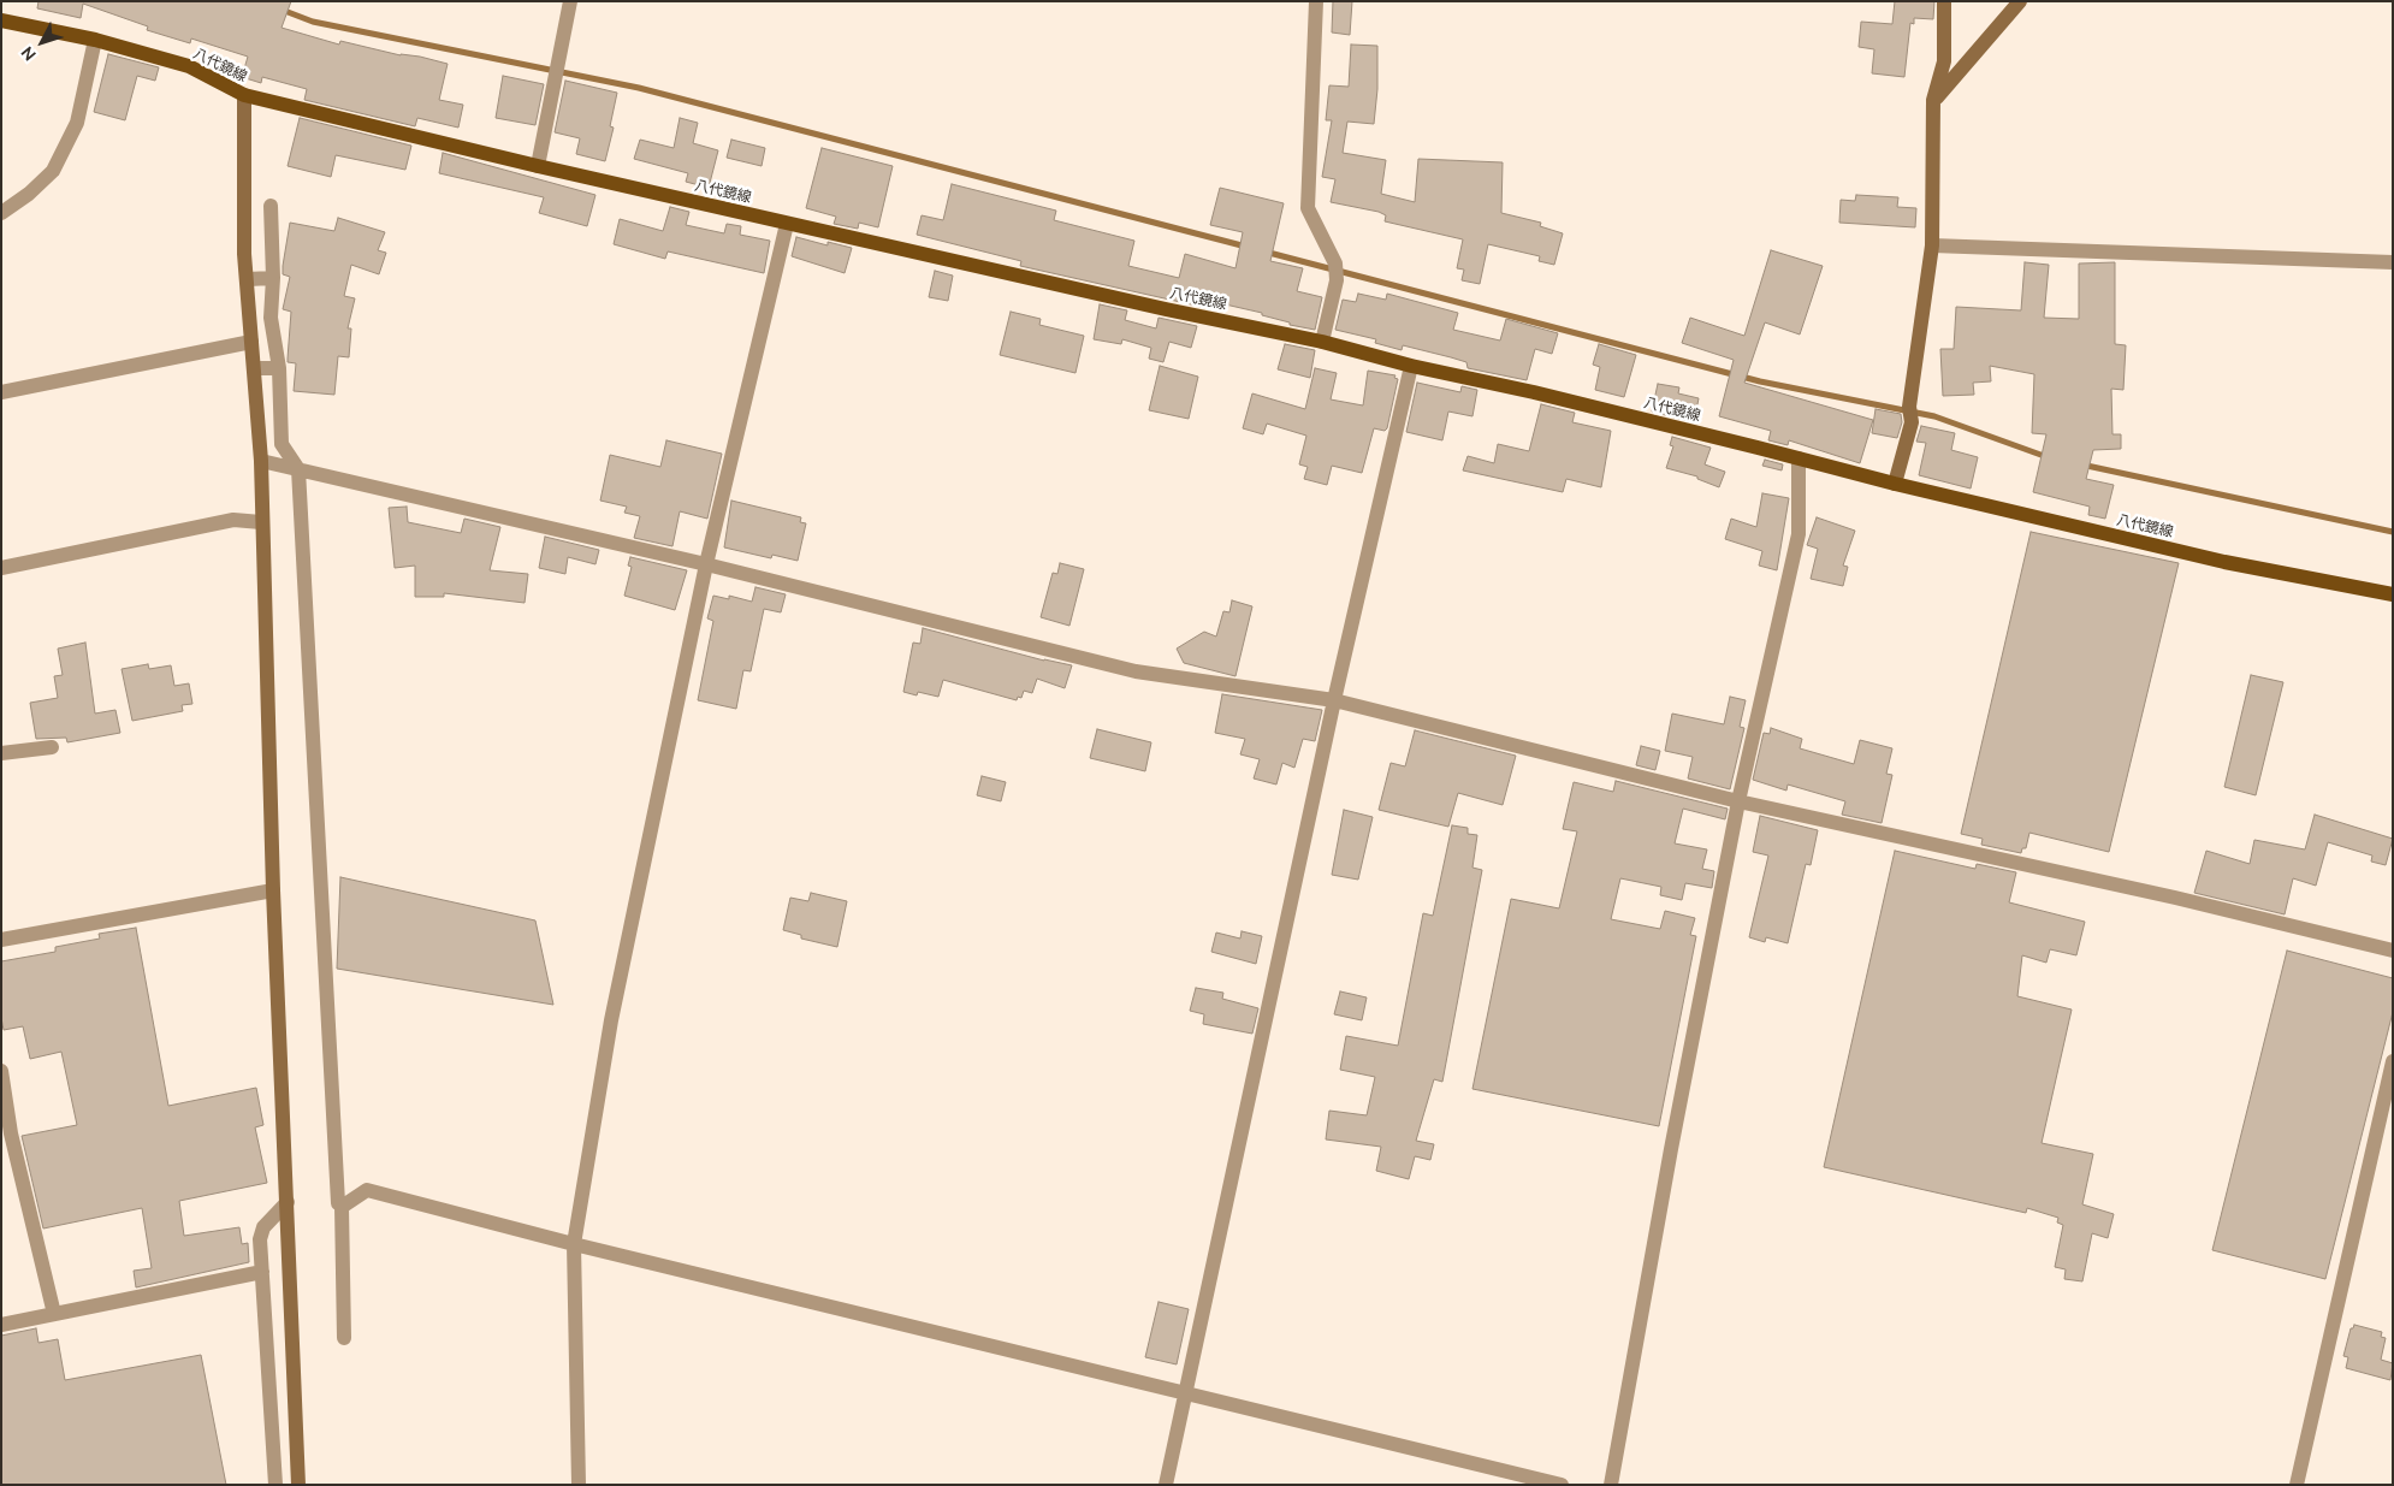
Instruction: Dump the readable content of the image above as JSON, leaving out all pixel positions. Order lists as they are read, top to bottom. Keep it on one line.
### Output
{"streets":{"main road":["八代鏡線"]},"north":"bottom left"}
